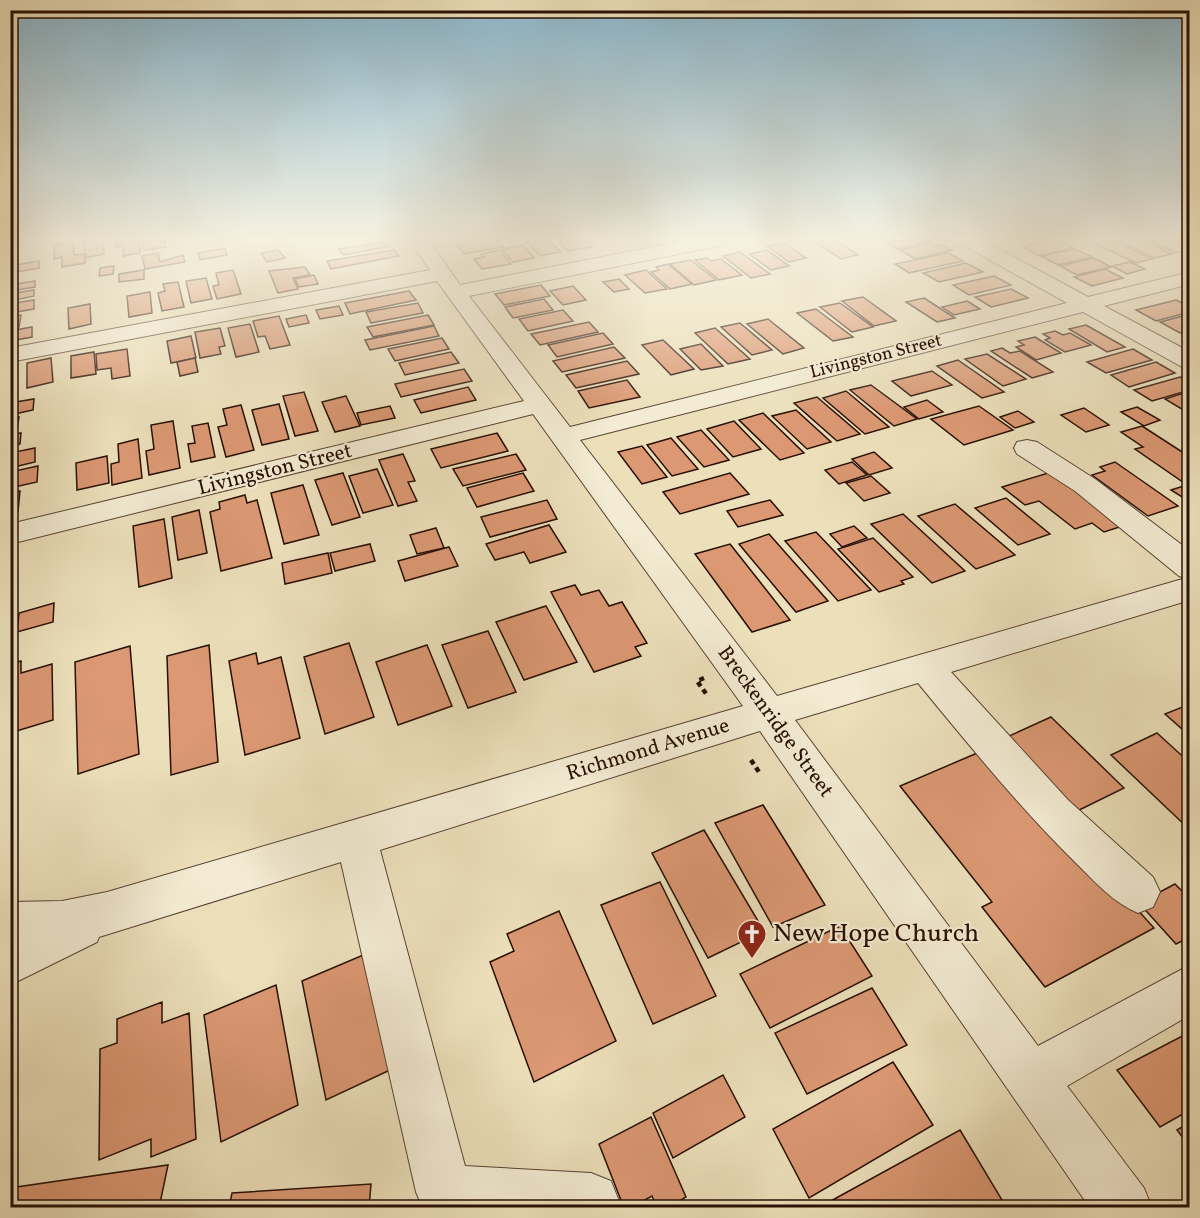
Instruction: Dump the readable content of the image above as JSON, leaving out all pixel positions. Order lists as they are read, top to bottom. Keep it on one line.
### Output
{"streets":{"street":["Livingston Street","Breckenridge Street","Richmond Avenue"]},"crossings":[["Livingston Street","Breckenridge Street"],["Breckenridge Street","Richmond Avenue"]],"places":{"church":["New Hope Church"]}}
